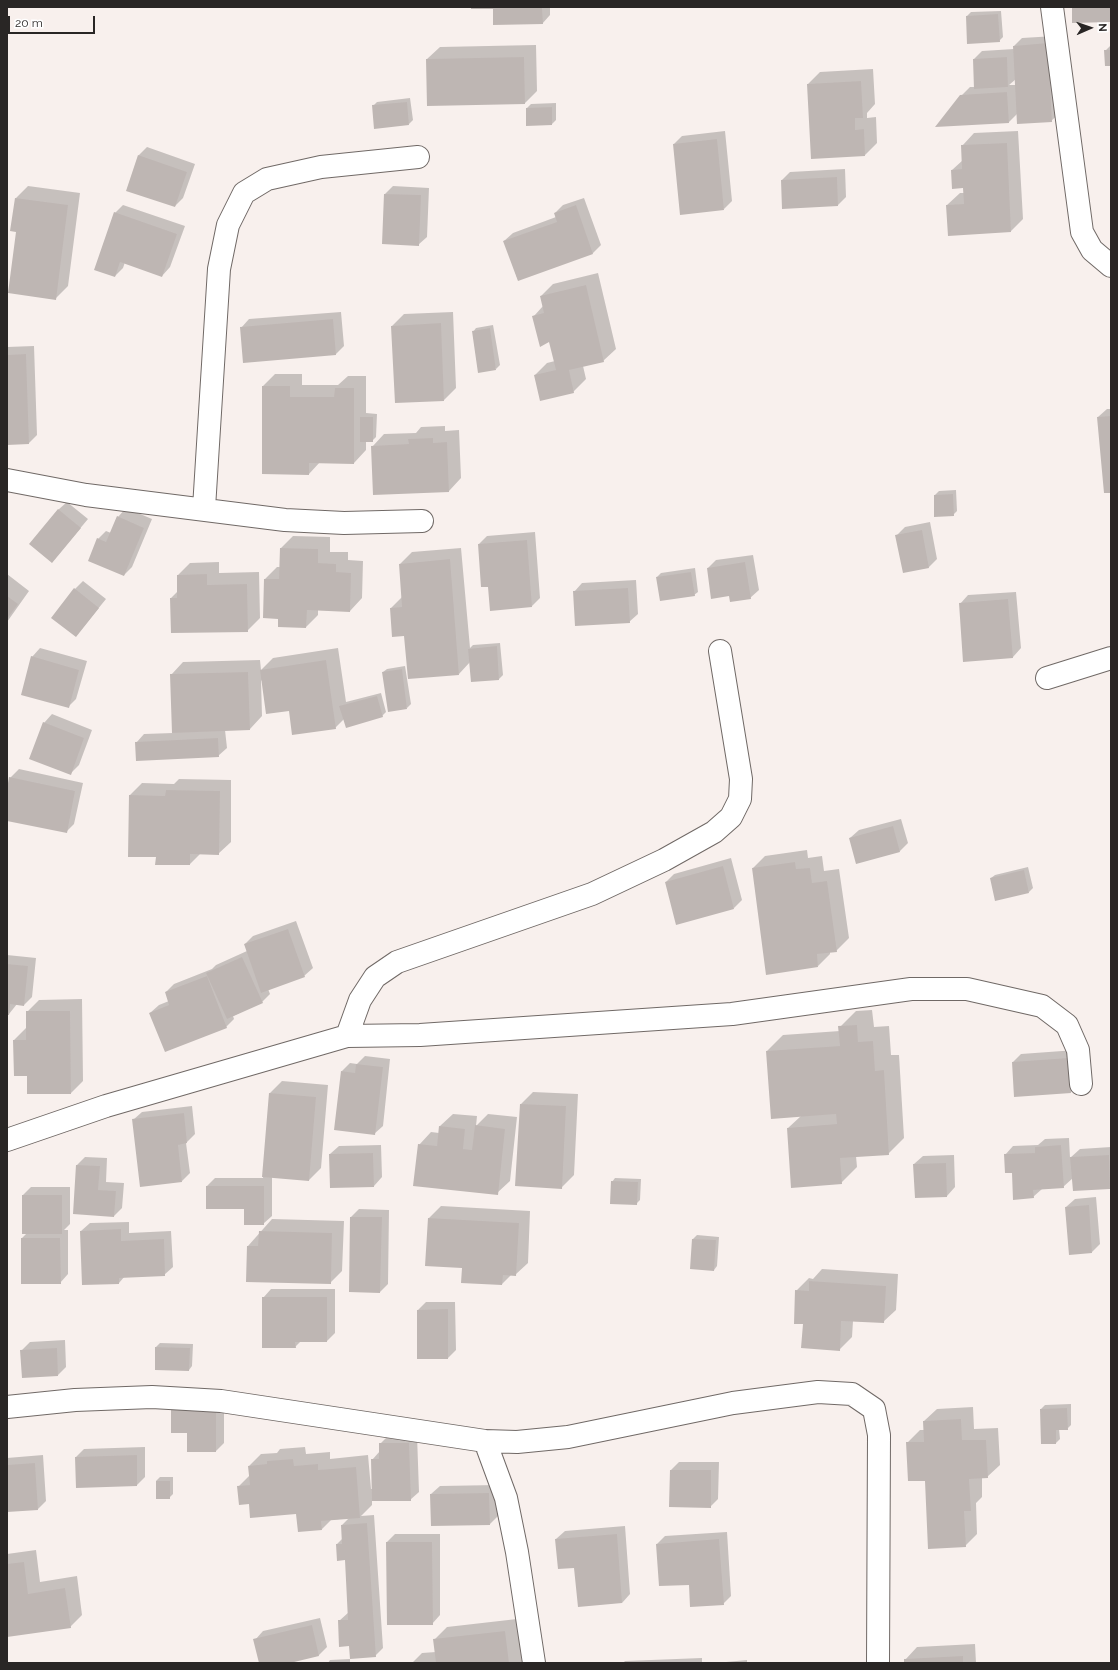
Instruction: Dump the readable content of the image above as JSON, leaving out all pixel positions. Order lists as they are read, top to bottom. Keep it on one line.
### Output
{"scale_bar":"20 m","north":"right"}
